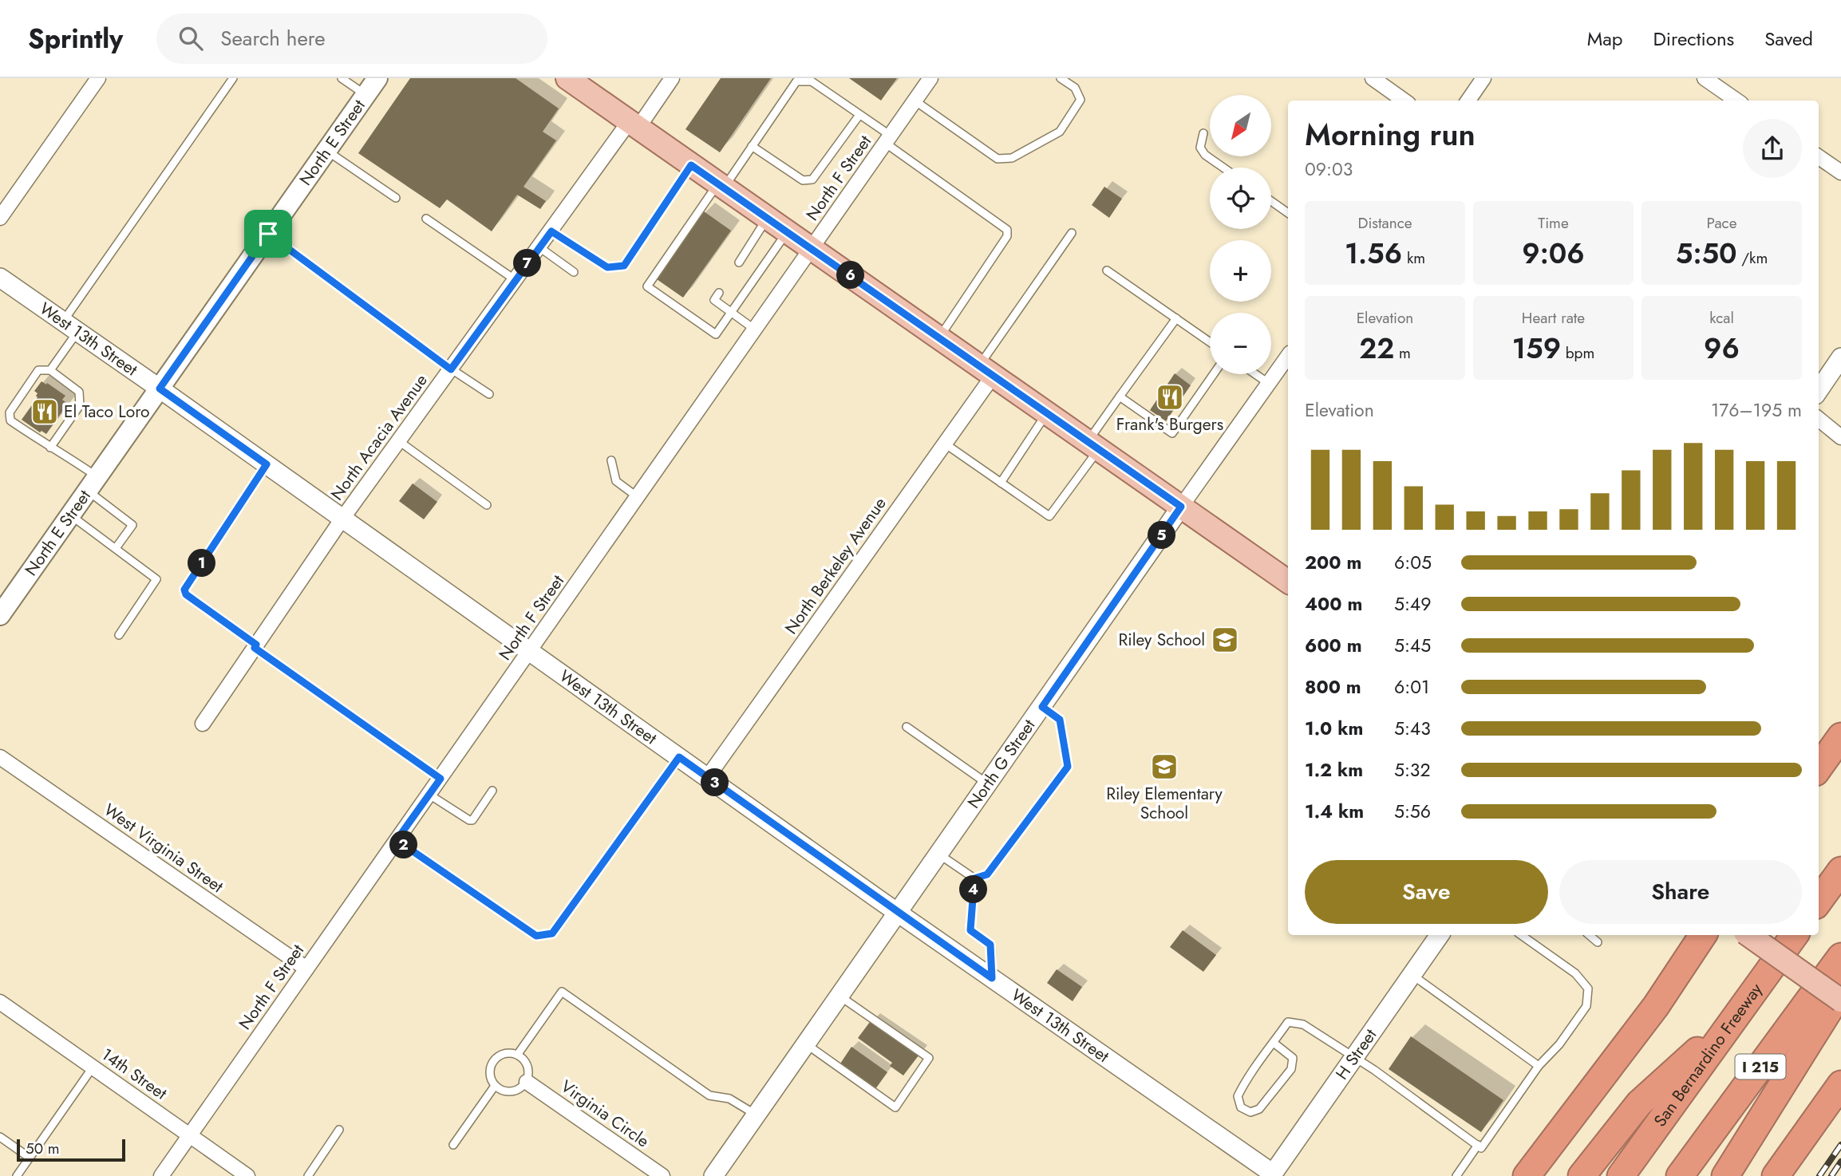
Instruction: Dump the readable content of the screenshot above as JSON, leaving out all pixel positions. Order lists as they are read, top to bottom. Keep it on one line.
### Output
{"streets":{"highway":["San Bernardino Freeway","I 215"],"main road":["North E Street"],"street":["North F Street","West 13th Street","North Acacia Avenue","North Berkeley Avenue","North G Street","West Virginia Street","H Street","14th Street","Virginia Circle"]},"crossings":[["North E Street","West 13th Street"],["North F Street","West 13th Street"],["North F Street","West Virginia Street"],["North F Street","14th Street"],["West 13th Street","North Acacia Avenue"],["West 13th Street","North Berkeley Avenue"],["West 13th Street","North G Street"],["West 13th Street","H Street"]],"places":{"restaurant":["Frank's Burgers","El Taco Loro"],"school or university":["Riley School","Riley Elementary School"]},"scale_bar":"50 m","north":"bottom left","page":{"header":"Sprintly","search":"Search here","nav":["Map","Directions","Saved"],"map_buttons":["+","−"],"heading":["Morning run","09:03"],"stats":[["Distance","1.56 km"],["Time","9:06"],["Pace","5:50 /km"],["Elevation","22 m"],["Heart rate","159 bpm"],["kcal","96"]],"pins":["7","6","5","1","3","2","4"],"chart":["Elevation","176–195 m"],"list":[{"name":"200 m","note":"6:05"},{"name":"400 m","note":"5:49"},{"name":"600 m","note":"5:45"},{"name":"800 m","note":"6:01"},{"name":"1.0 km","note":"5:43"},{"name":"1.2 km","note":"5:32"},{"name":"1.4 km","note":"5:56"}],"buttons":["Save","Share"],"scale":"50 m"}}
